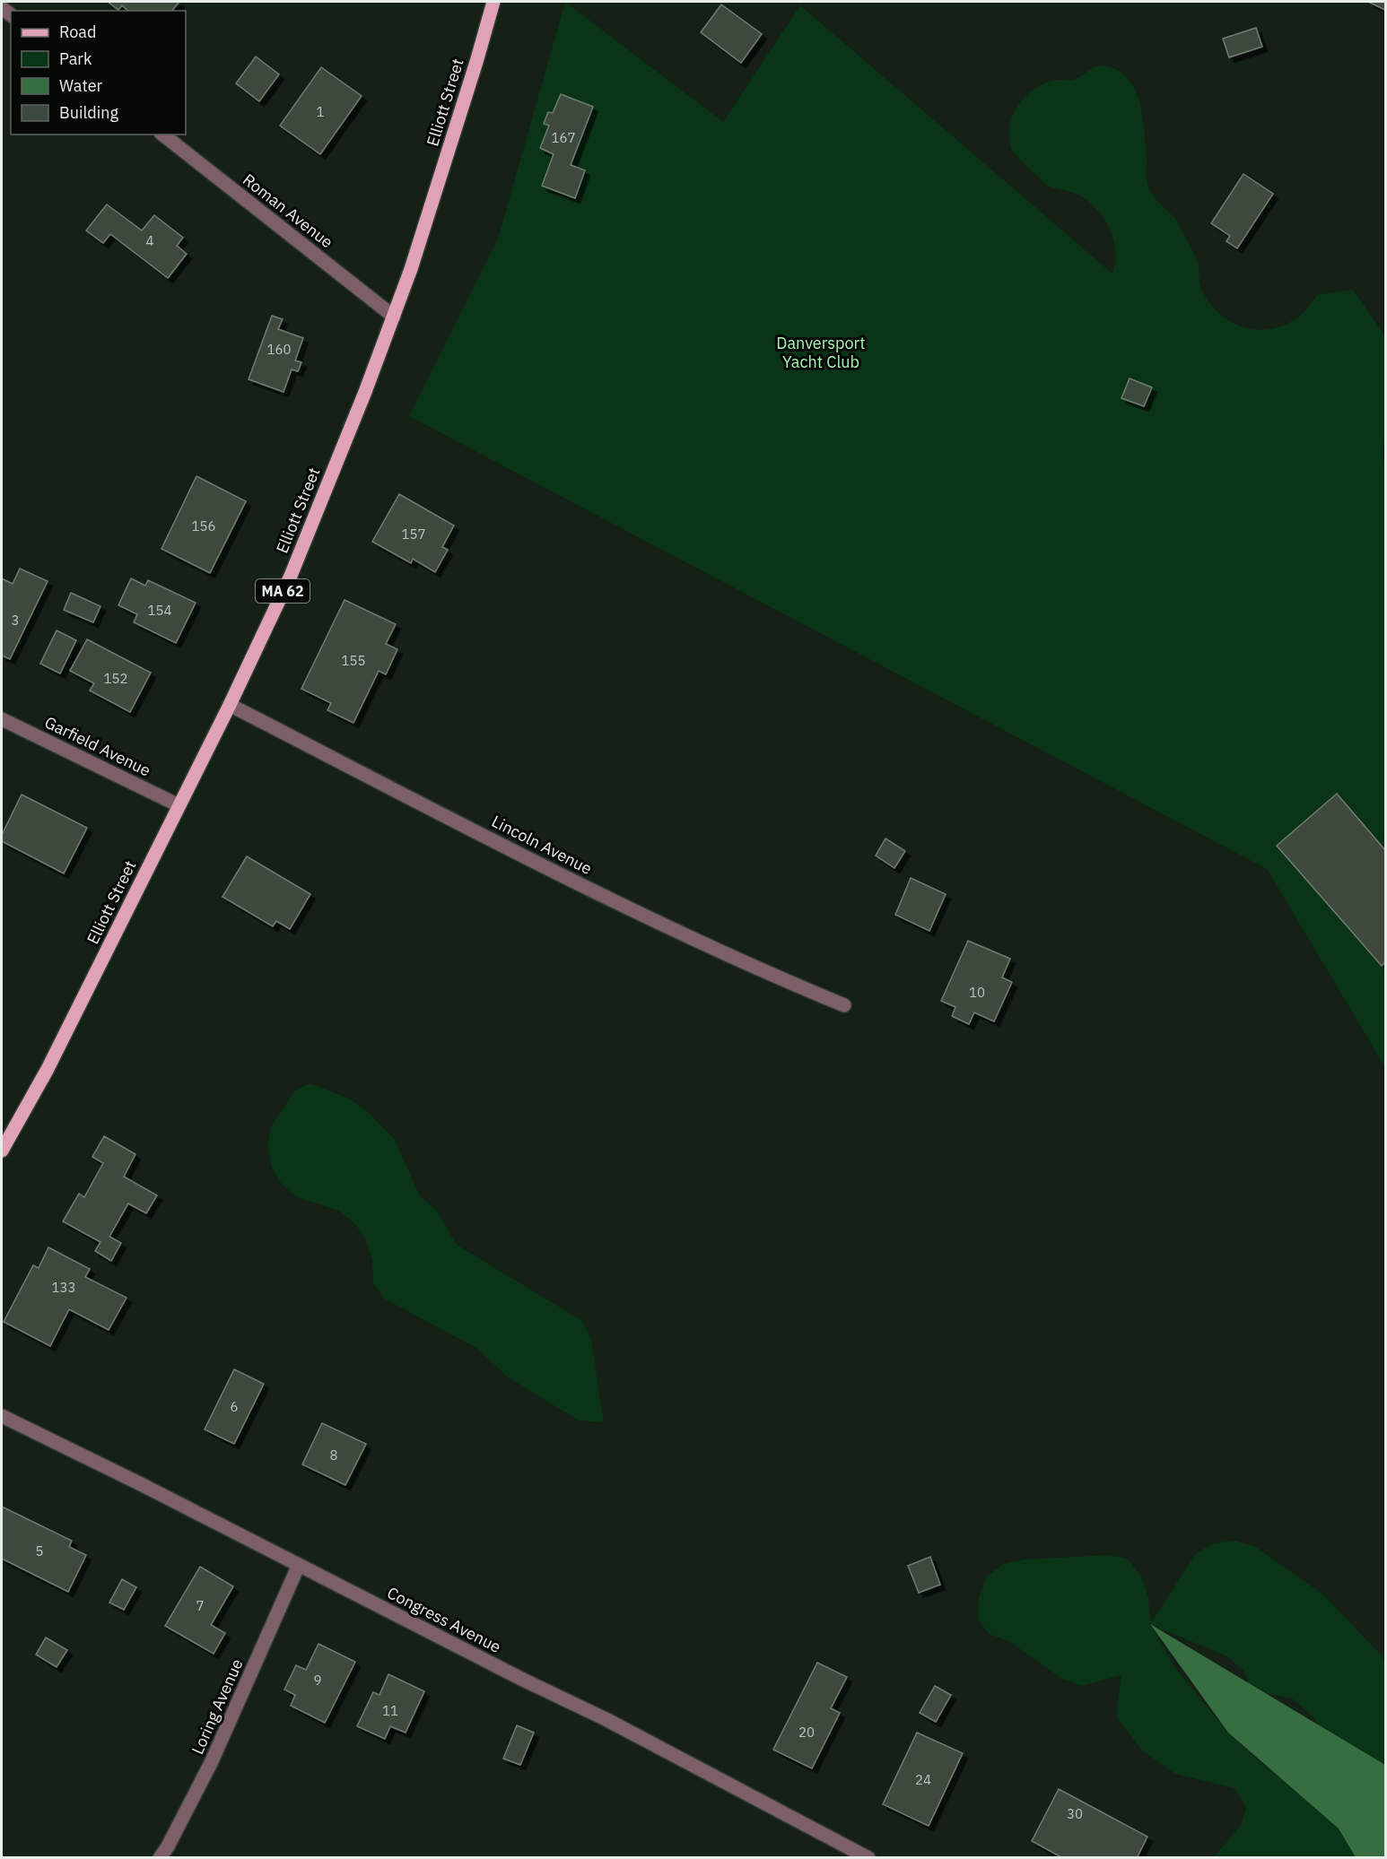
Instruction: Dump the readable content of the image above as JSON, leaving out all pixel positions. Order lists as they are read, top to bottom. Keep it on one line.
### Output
{"streets":{"main road":["Elliott Street","MA 62"],"street":["Roman Avenue","Garfield Avenue","Lincoln Avenue","Congress Avenue","Loring Avenue"]},"crossings":[["Elliott Street","Roman Avenue"],["Elliott Street","Garfield Avenue"],["Elliott Street","Lincoln Avenue"],["Congress Avenue","Loring Avenue"]],"parks":["Danversport Yacht Club"],"house_numbers":["1","167","4","160","156","157","154","3","155","152","10","133","6","8","5","7","9","11","20","24","30"],"legend":["Road","Park","Water","Building"]}
